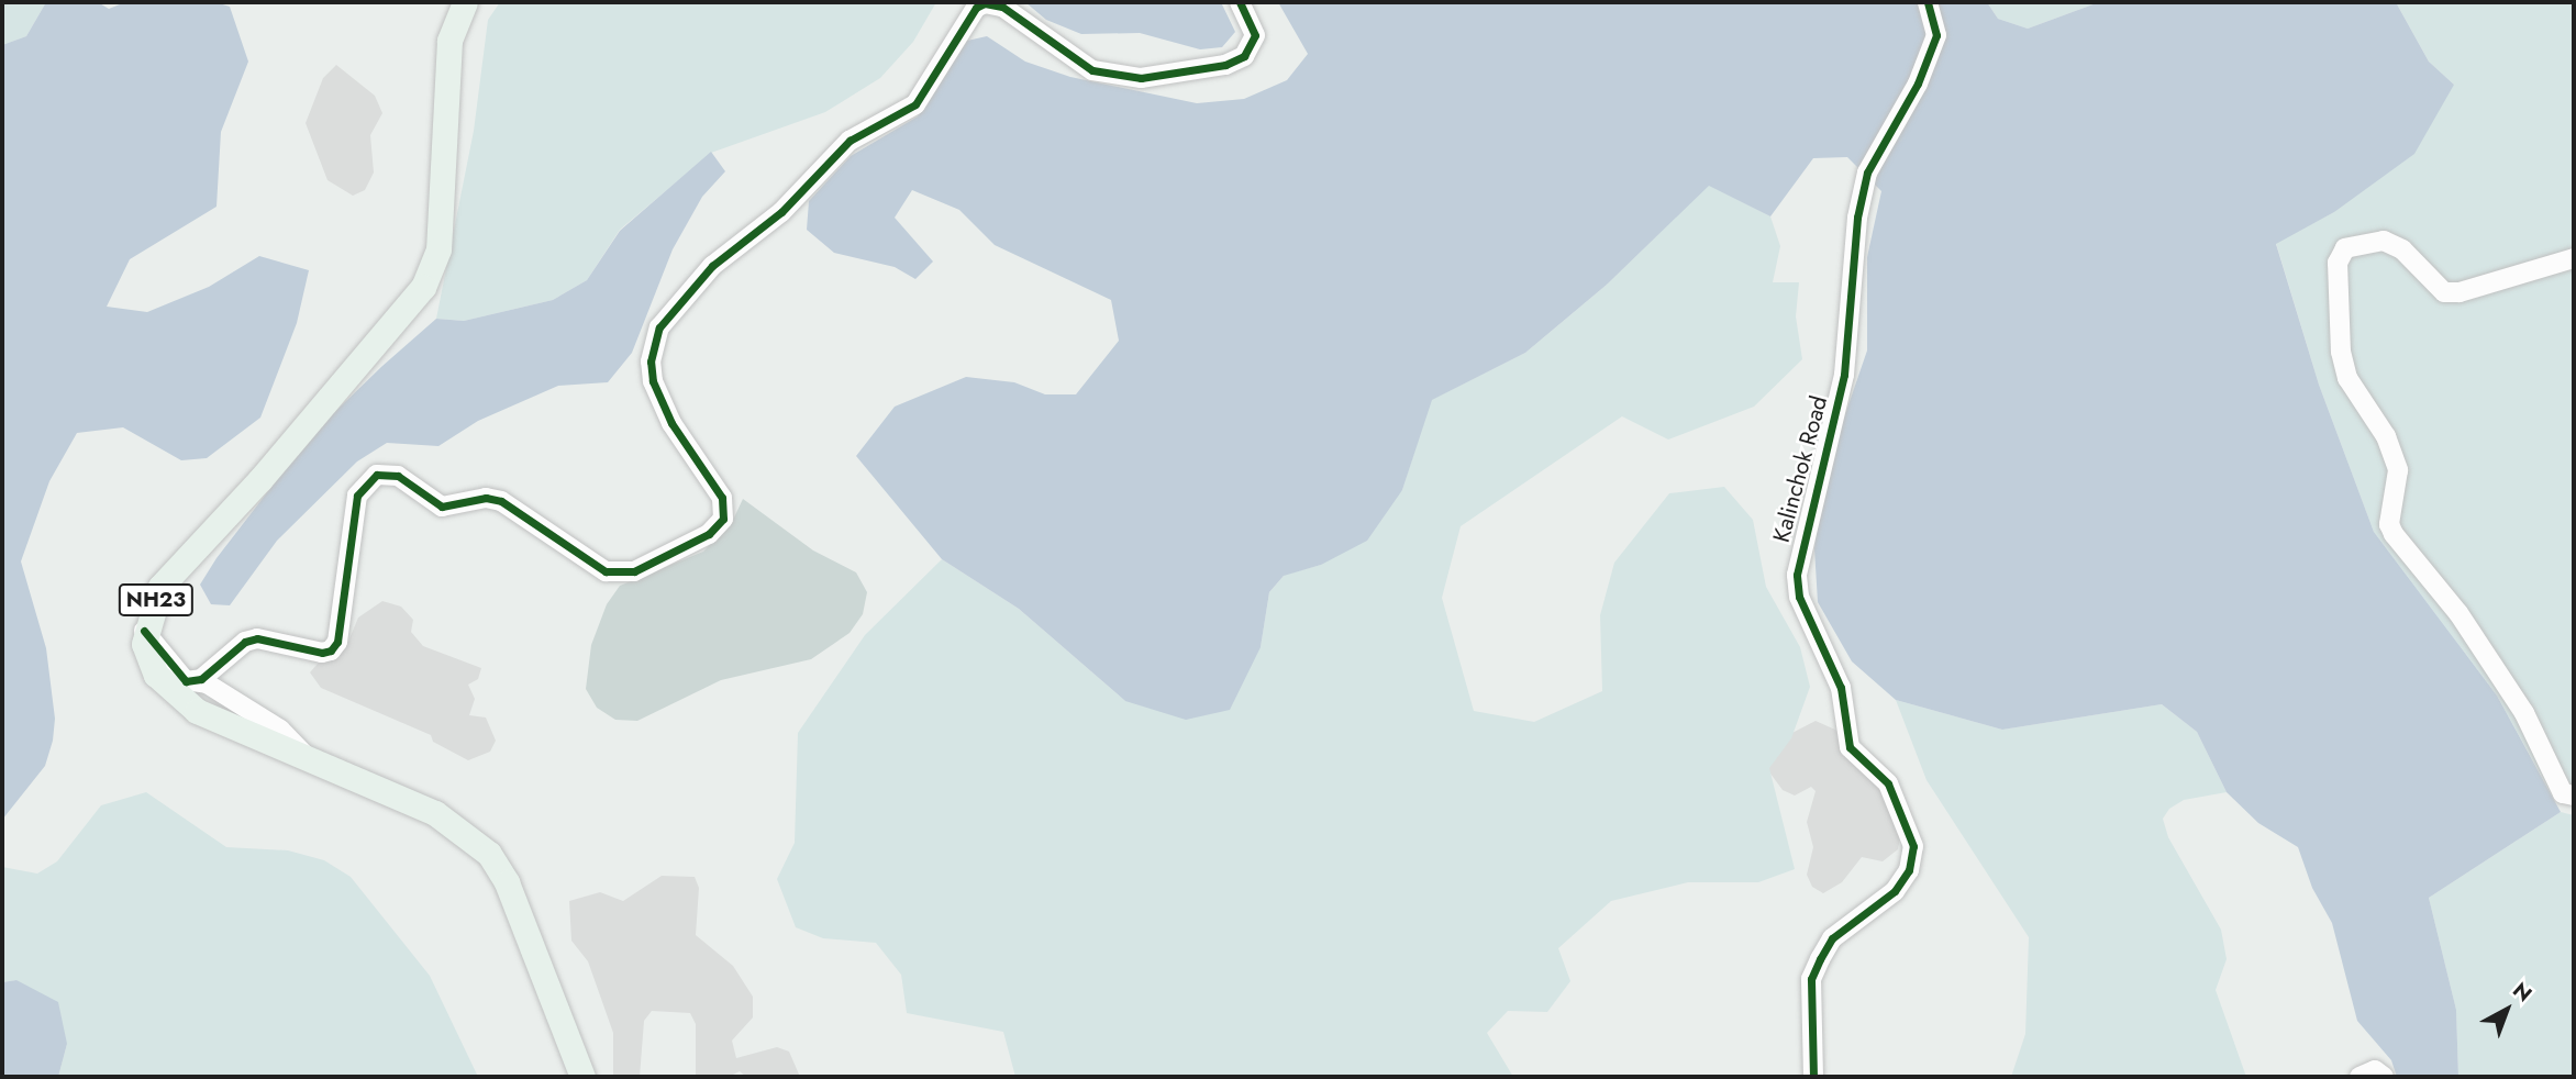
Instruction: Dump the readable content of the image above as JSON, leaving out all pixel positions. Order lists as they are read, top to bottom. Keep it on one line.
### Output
{"streets":{"main road":["NH23"],"street":["Kalinchok Road"]},"north":"top right"}
